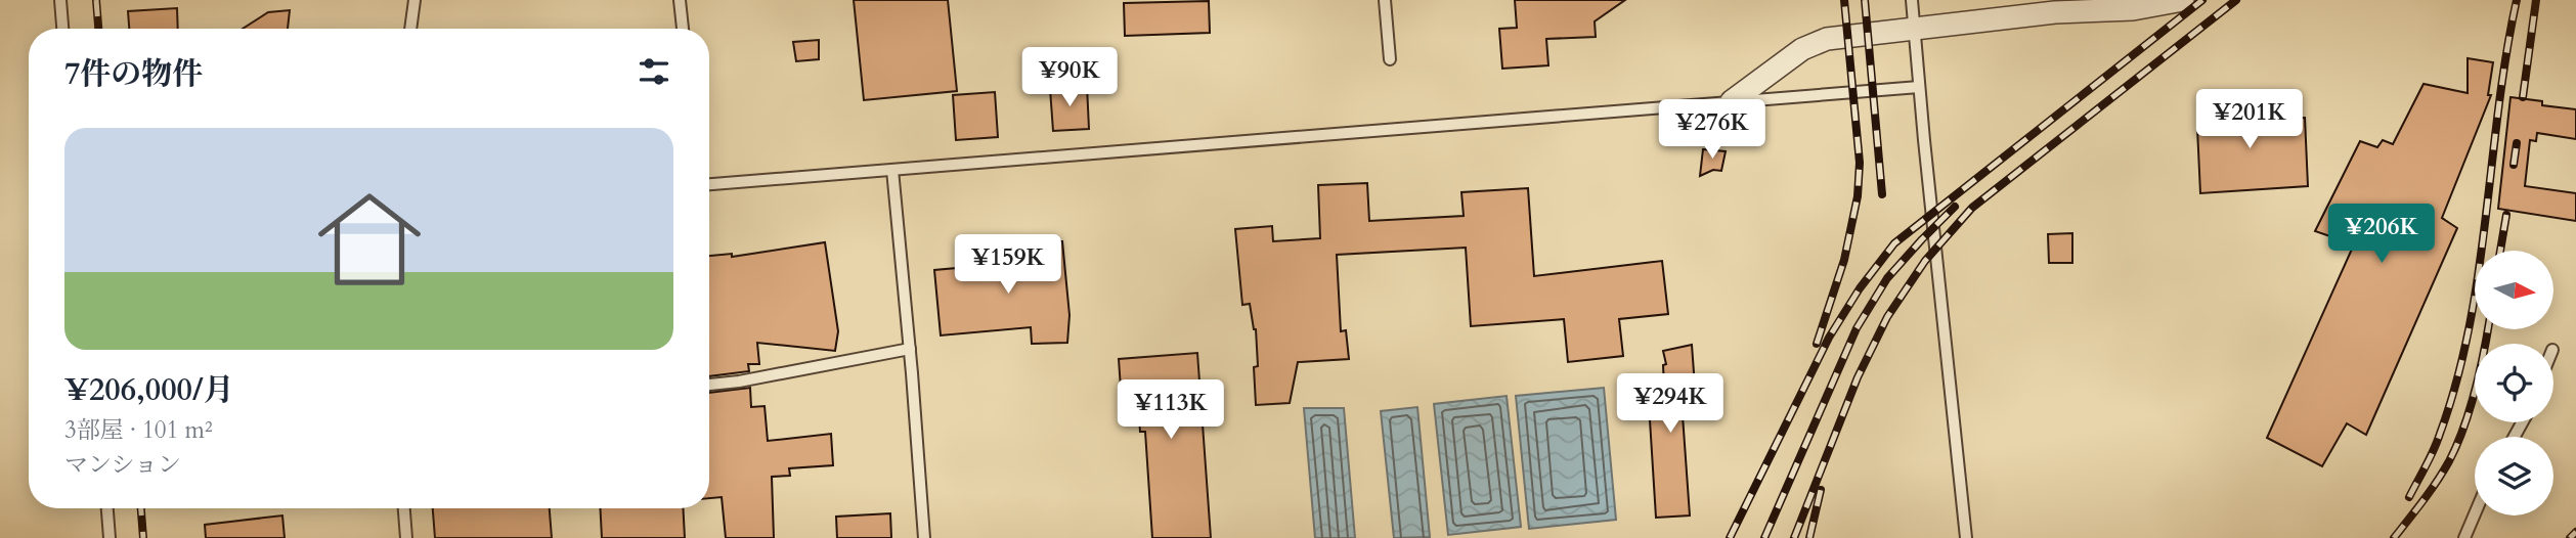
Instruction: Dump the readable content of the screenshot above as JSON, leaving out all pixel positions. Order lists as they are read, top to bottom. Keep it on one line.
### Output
{"north":"right","page":{"heading":"7件の物件","price":["¥90K","¥201K","¥276K","¥206K","¥159K","¥294K","¥113K"],"list":[{"name":"¥206,000/月","note":"3部屋 · 101 m² · マンション"}]}}
